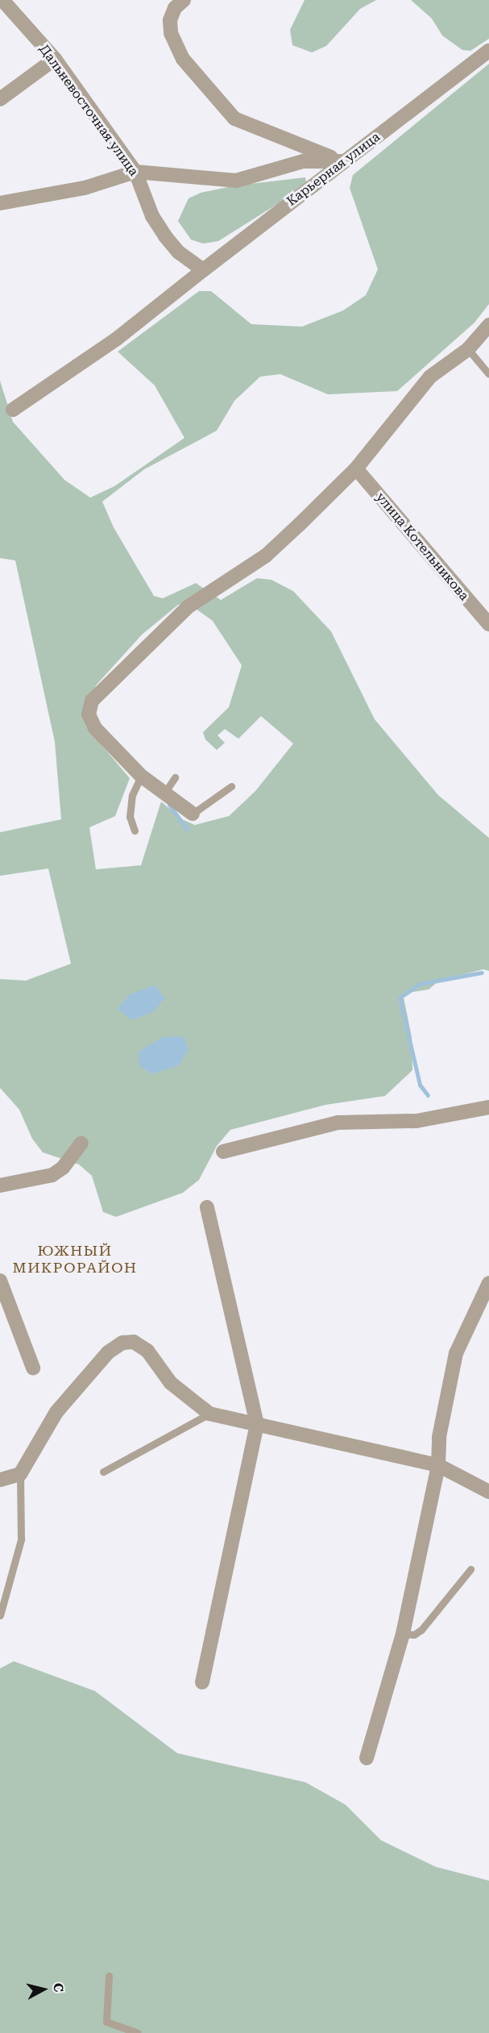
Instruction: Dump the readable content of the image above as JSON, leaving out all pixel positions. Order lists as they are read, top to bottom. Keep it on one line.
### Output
{"streets":{"street":["Дальневосточная улица","Карьерная улица","улица Котельникова"]},"crossings":[["Дальневосточная улица","Карьерная улица"]],"districts":["ЮЖНЫЙ МИКРОРАЙОН"],"north":"right"}
